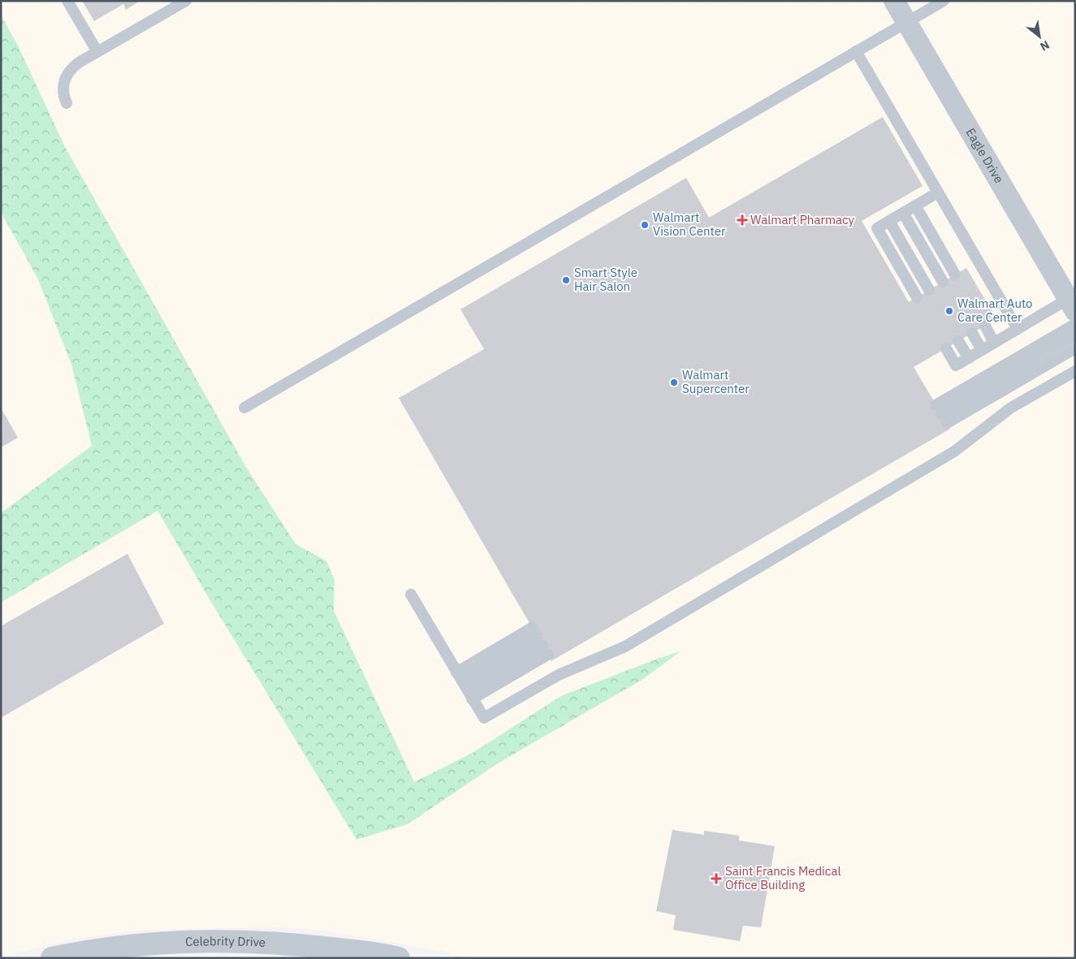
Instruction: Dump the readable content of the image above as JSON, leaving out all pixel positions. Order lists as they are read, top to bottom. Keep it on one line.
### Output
{"streets":{"street":["Eagle Drive","Celebrity Drive"]},"places":{"health":["Walmart Pharmacy","Saint Francis Medical Office Building"],"other":["Walmart Vision Center","Smart Style Hair Salon","Walmart Auto Care Center","Walmart Supercenter"]},"north":"bottom right"}
